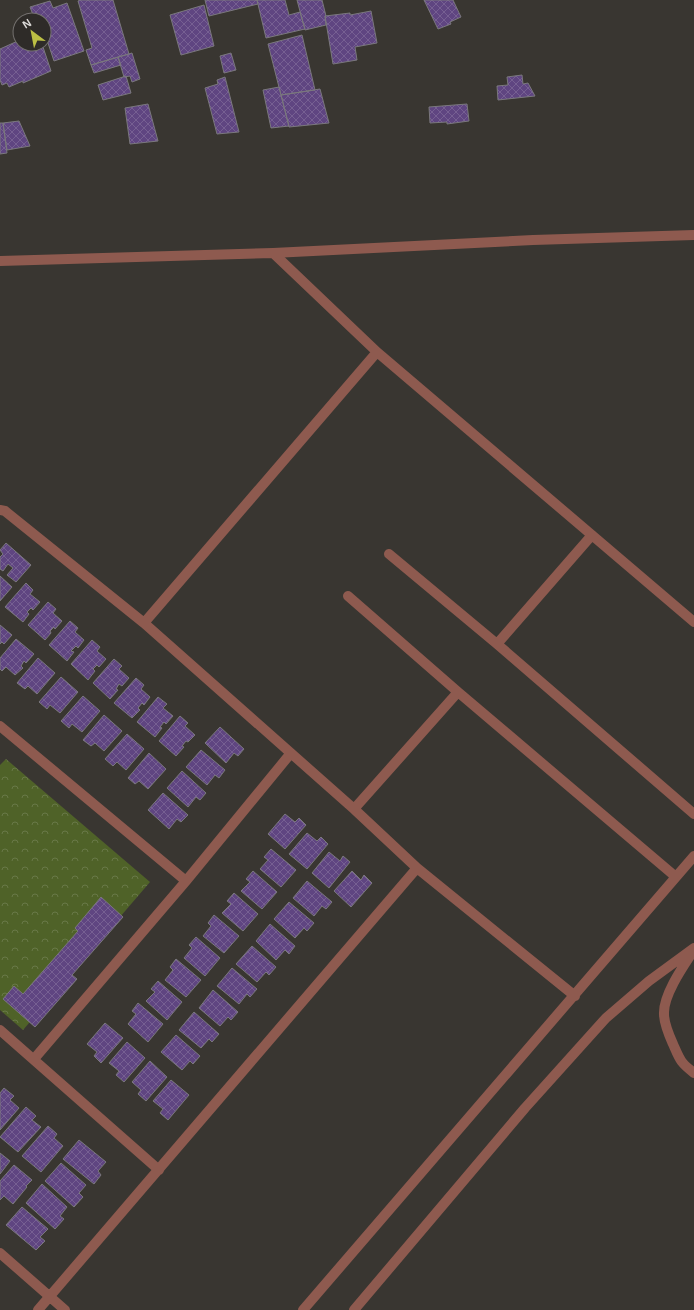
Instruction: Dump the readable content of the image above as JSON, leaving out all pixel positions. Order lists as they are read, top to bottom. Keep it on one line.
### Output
{"north":"top left"}
